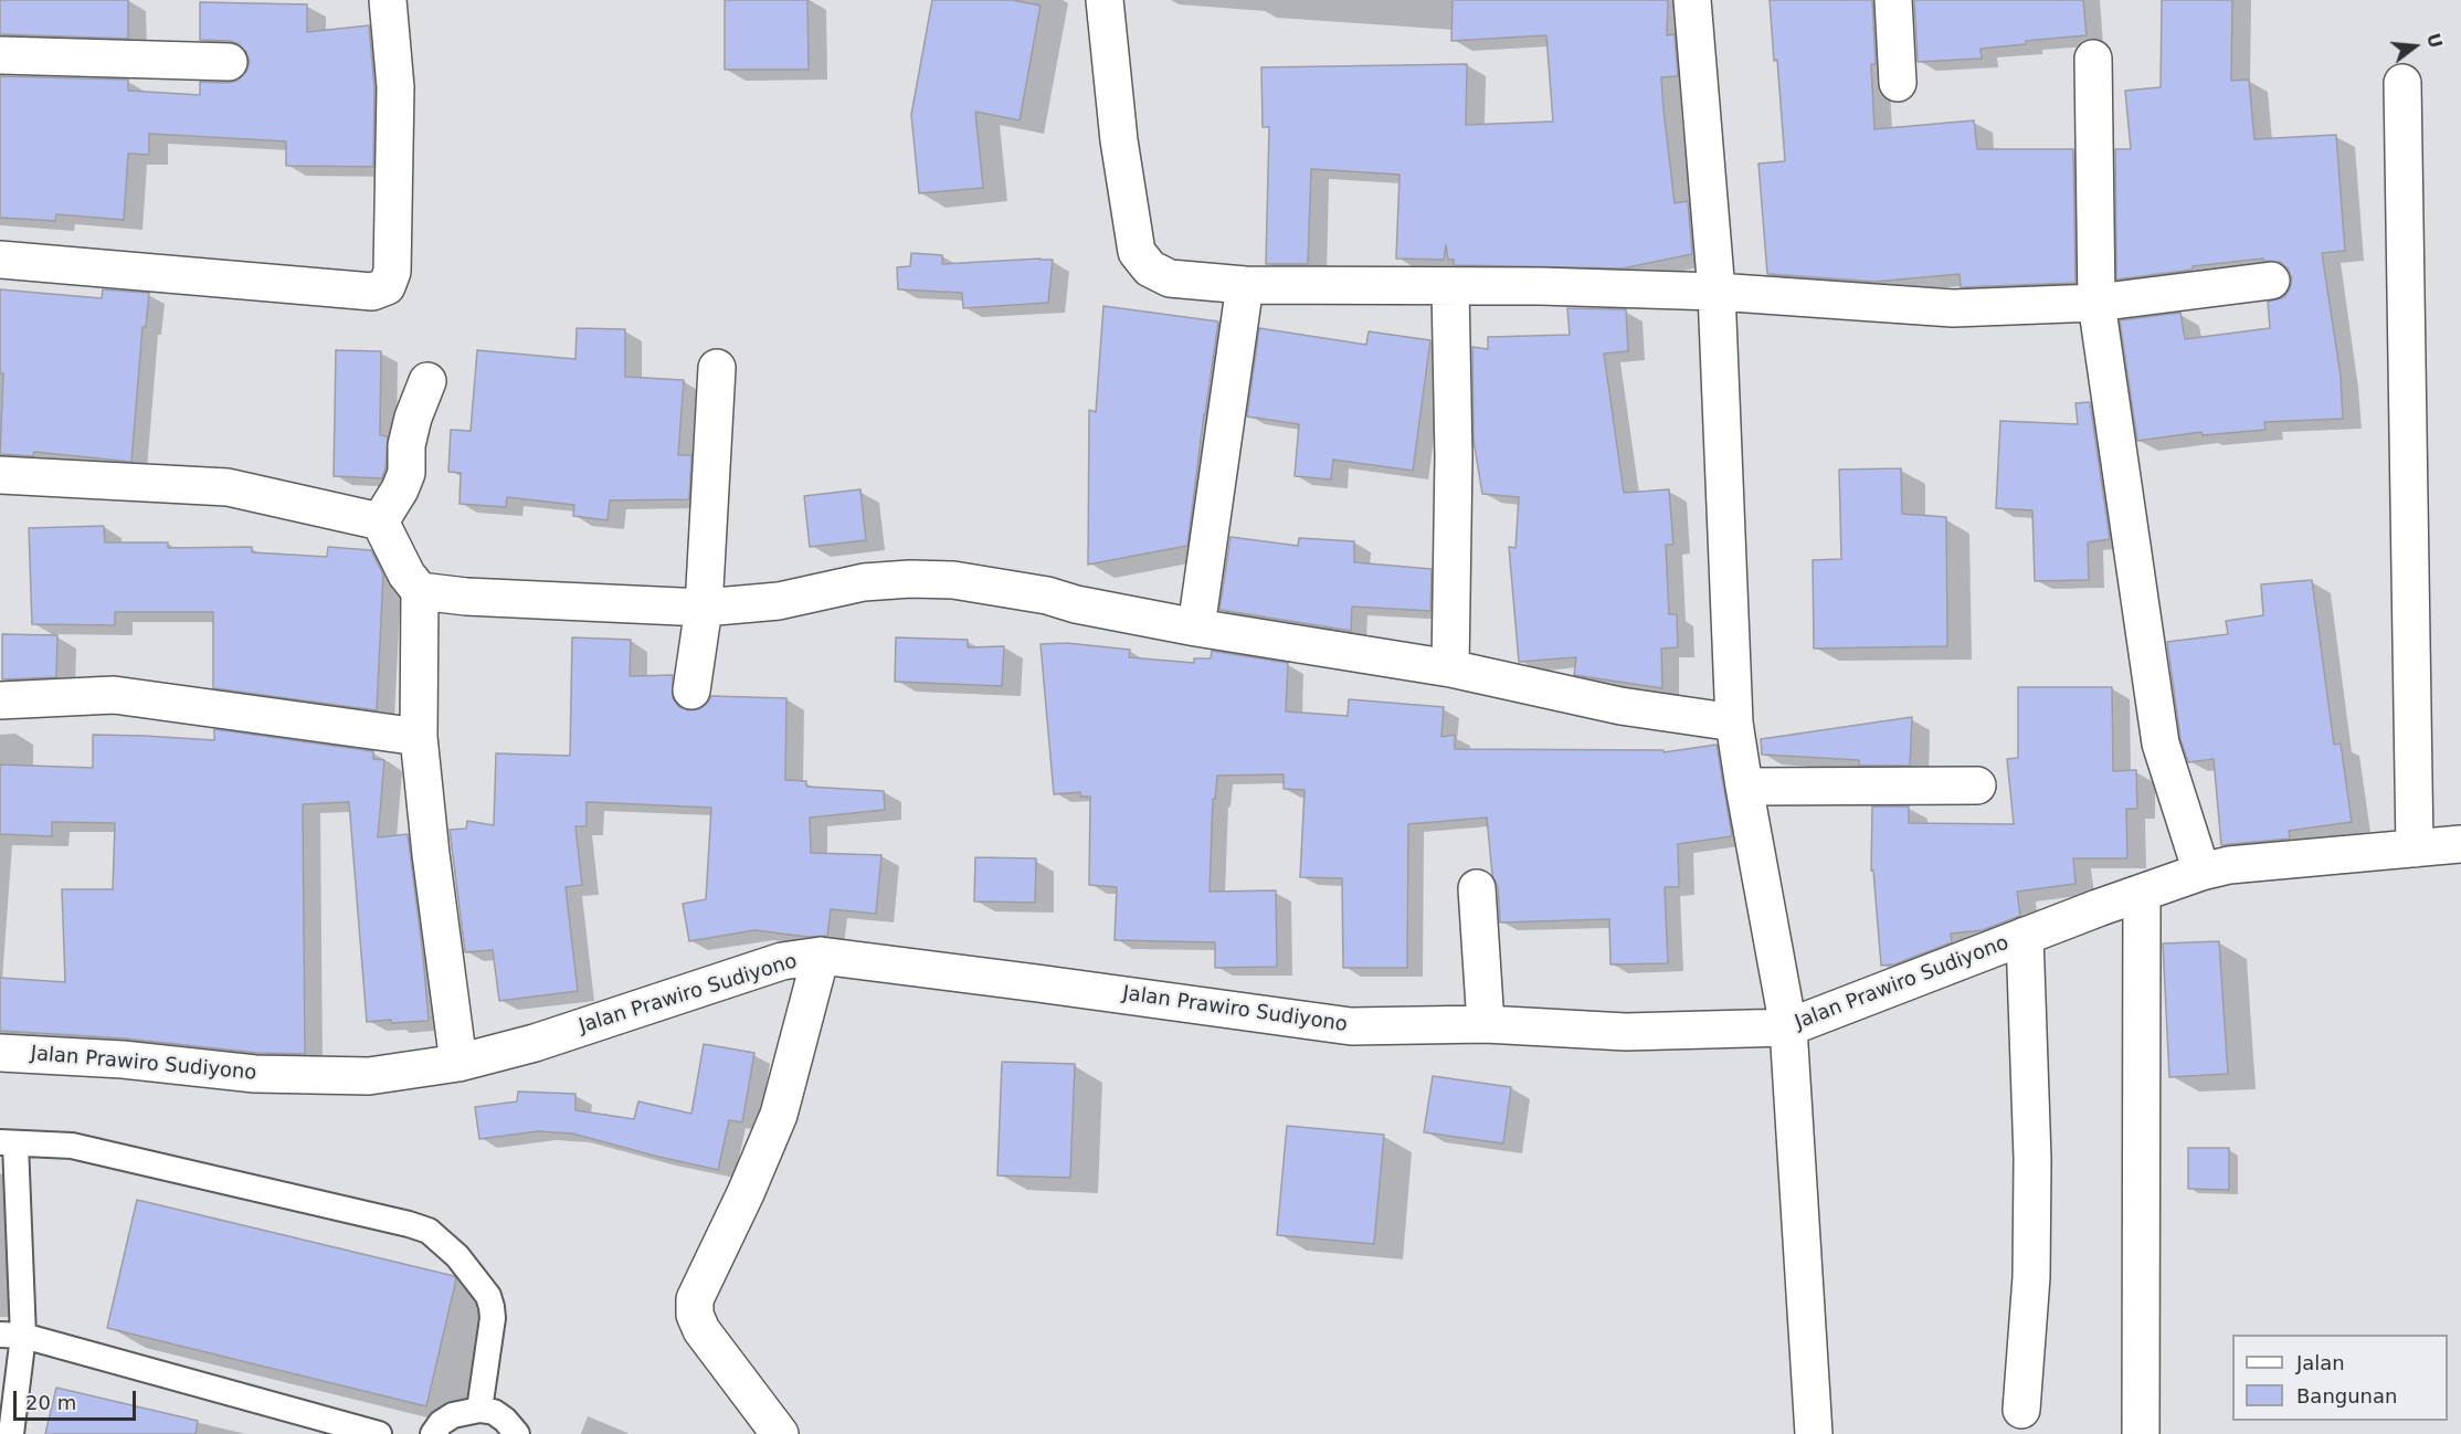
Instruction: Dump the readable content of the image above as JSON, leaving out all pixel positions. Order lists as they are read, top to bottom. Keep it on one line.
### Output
{"streets":{"street":["Jalan Prawiro Sudiyono"]},"legend":["Jalan","Bangunan"],"scale_bar":"20 m","north":"right"}
